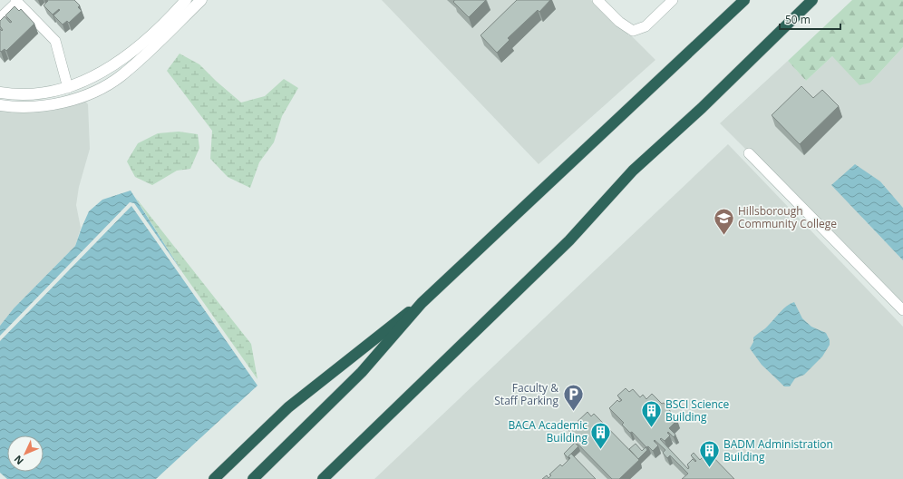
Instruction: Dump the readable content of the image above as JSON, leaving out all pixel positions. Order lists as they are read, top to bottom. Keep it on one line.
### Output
{"places":{"school or university":["Hillsborough Community College"],"parking":["Faculty & Staff Parking"],"building":["BSCI Science Building","BACA Academic Building","BADM Administration Building"]},"scale_bar":"50 m","north":"bottom left"}
